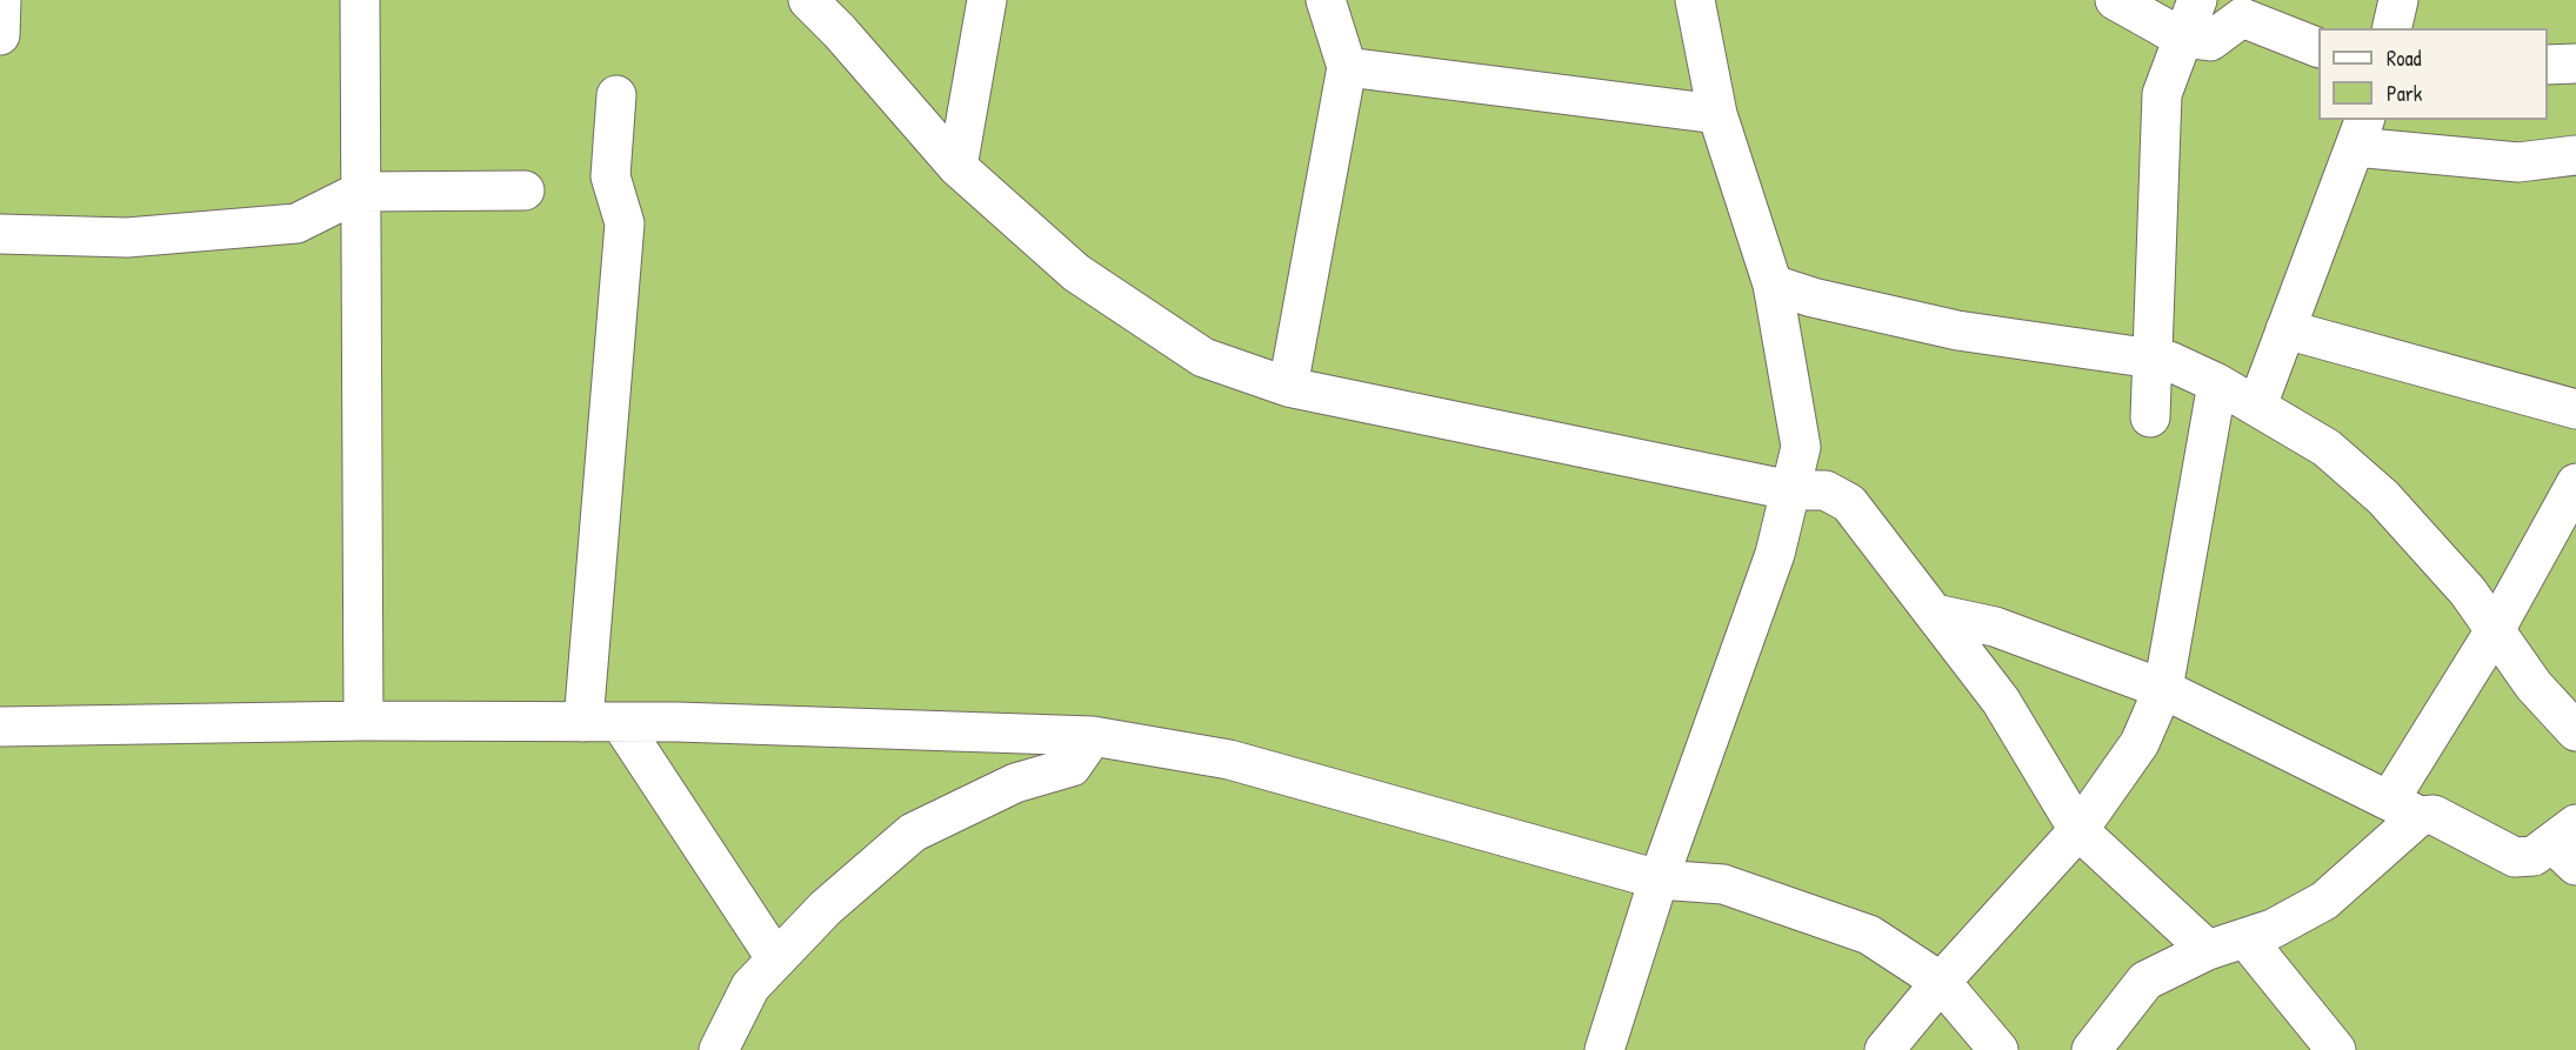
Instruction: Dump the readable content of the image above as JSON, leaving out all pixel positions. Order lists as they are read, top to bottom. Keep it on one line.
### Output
{"legend":["Road","Park"]}
